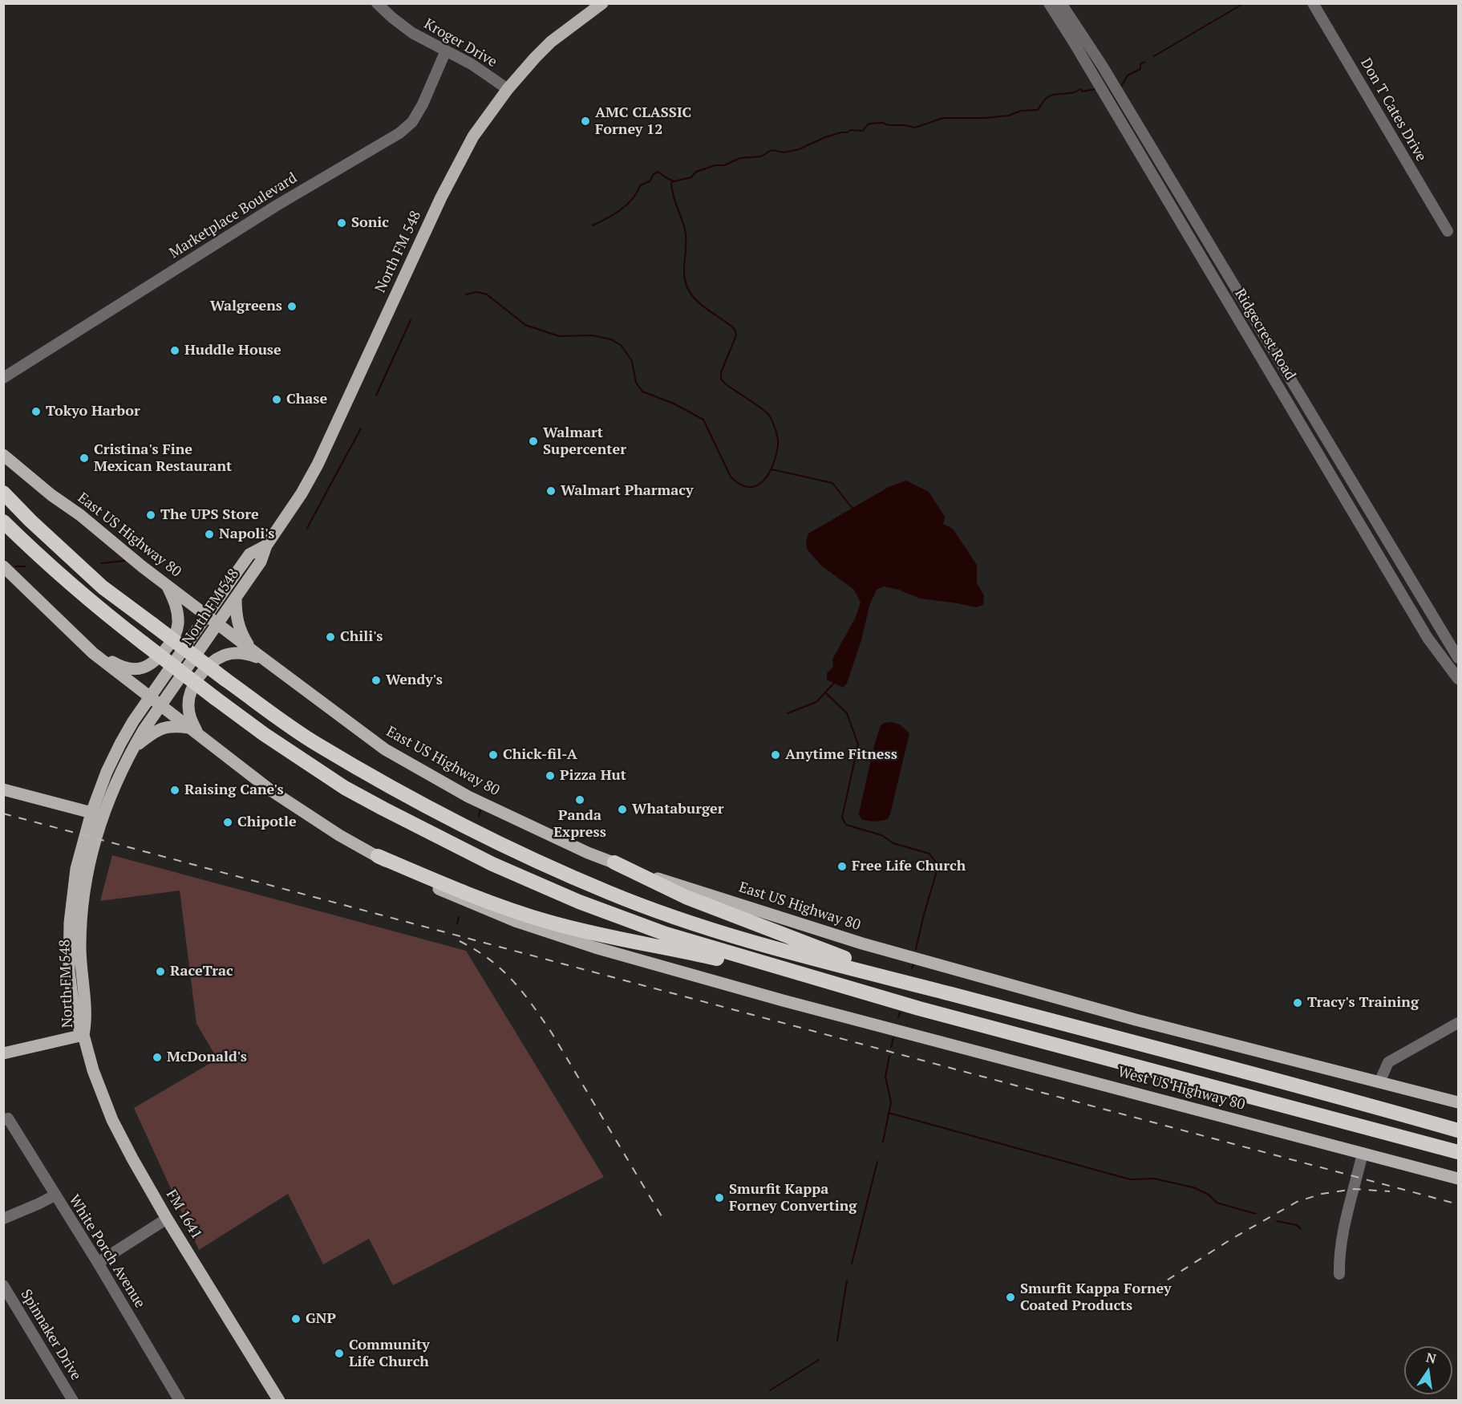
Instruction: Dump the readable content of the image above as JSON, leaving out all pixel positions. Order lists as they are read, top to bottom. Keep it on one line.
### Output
{"streets":{"main road":["North FM 548","East US Highway 80","West US Highway 80","FM 1641"],"street":["Kroger Drive","Don T Cates Drive","Marketplace Boulevard","Ridgecrest Road","White Porch Avenue","Spinnaker Drive"]},"crossings":[["Kroger Drive","Marketplace Boulevard"],["Kroger Drive","North FM 548"],["North FM 548","East US Highway 80"],["North FM 548","FM 1641"]],"places":["AMC CLASSIC Forney 12","Sonic","Walgreens","Huddle House","Chase","Tokyo Harbor","Walmart Supercenter","Cristina's Fine Mexican Restaurant","Walmart Pharmacy","The UPS Store","Napoli's","Chili's","Wendy's","Chick-fil-A","Anytime Fitness","Pizza Hut","Raising Cane's","Panda Express","Whataburger","Chipotle","Free Life Church","RaceTrac","Tracy's Training","McDonald's","Smurfit Kappa Forney Converting","Smurfit Kappa Forney Coated Products","GNP","Community Life Church"],"north":"top"}
